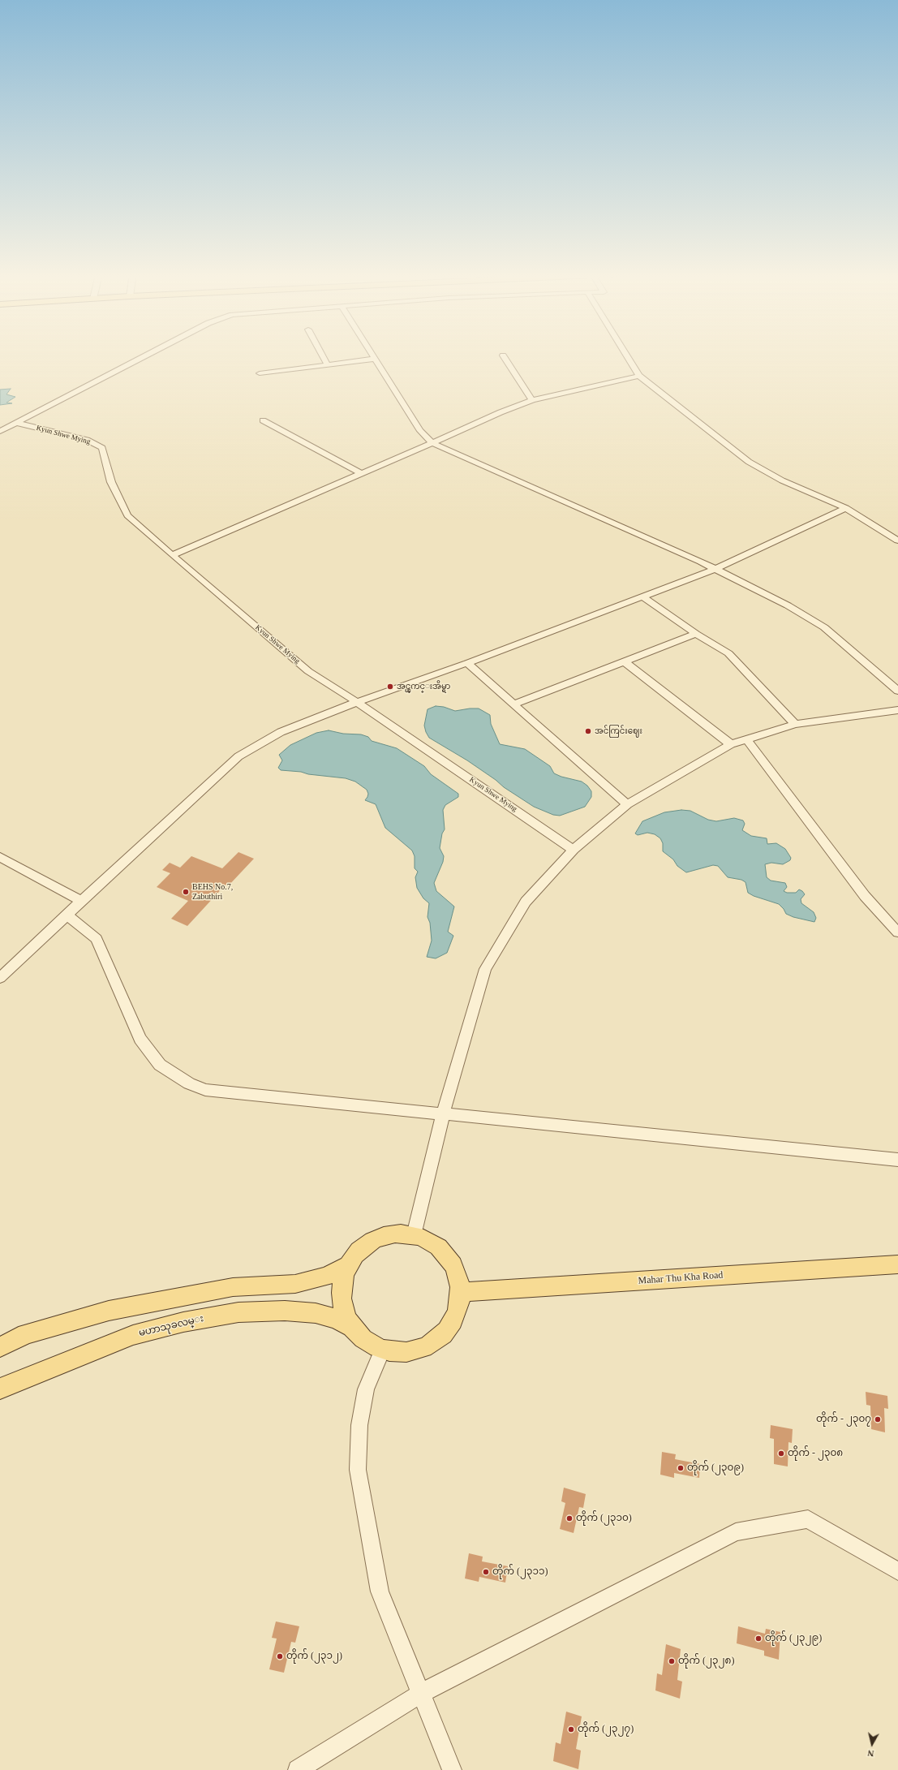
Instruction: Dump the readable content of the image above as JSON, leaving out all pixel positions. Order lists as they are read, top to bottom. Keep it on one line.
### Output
{"streets":{"main road":["Mahar Thu Kha Road","မဟာသုခလမ္း"],"street":["Kyun Shwe Mying"]},"places":["အင္ၾကင္းအိမ္ရာ","အင်ကြင်းဈေး","BEHS No.7, Zabuthiri","တိုက် - ၂၃၀၇","တိုက် - ၂၃၀၈","တိုက် (၂၃၀၉)","တိုက် (၂၃၁၀)","တိုက် (၂၃၁၁)","တိုက် (၂၃၂၉)","တိုက် (၂၃၁၂)","တိုက် (၂၃၂၈)","တိုက် (၂၃၂၇)"],"north":"bottom"}
